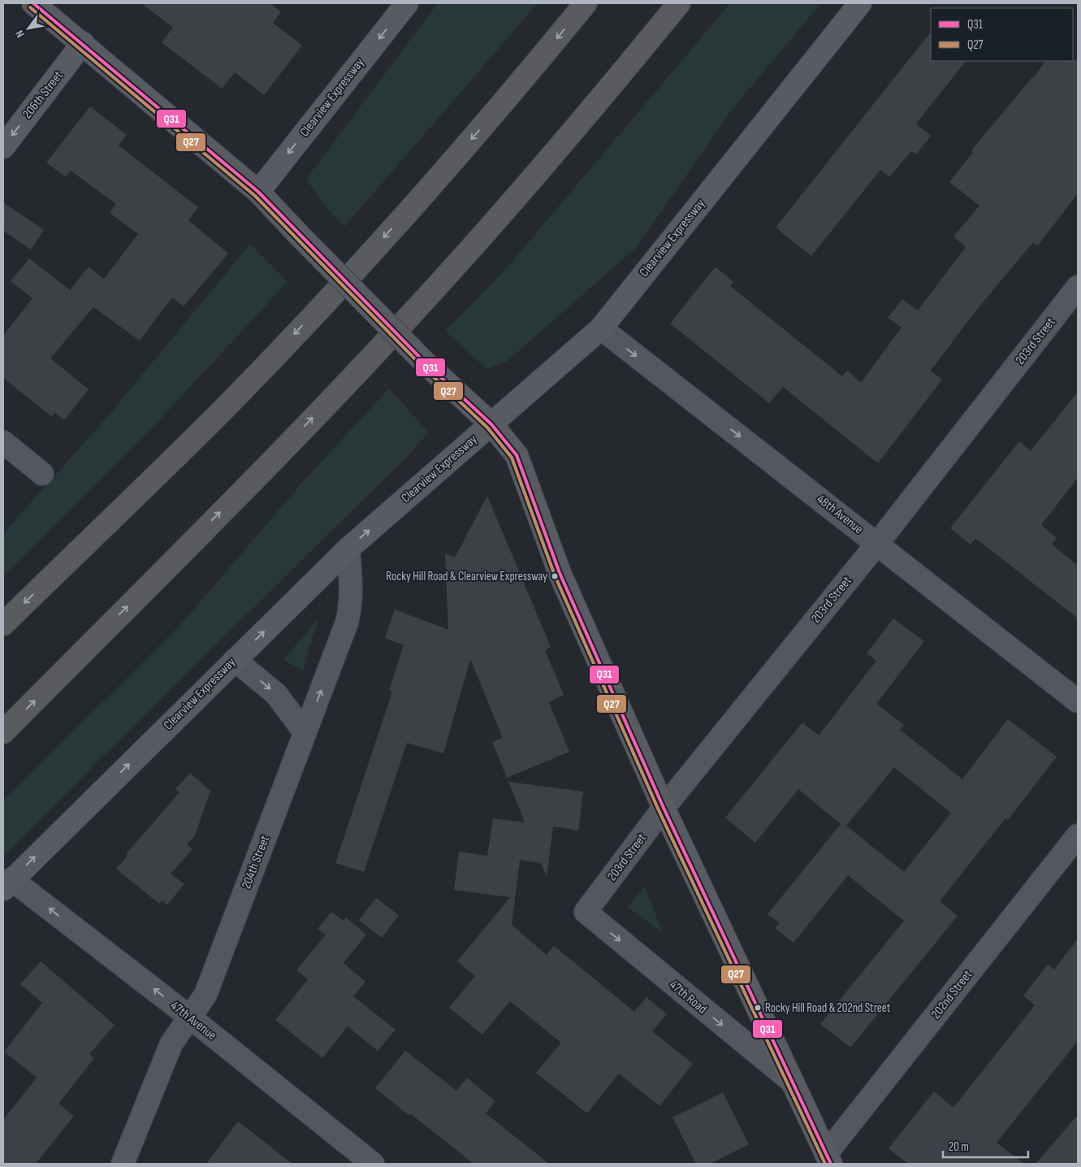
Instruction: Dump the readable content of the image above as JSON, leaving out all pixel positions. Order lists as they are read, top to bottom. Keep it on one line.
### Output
{"streets":{"street":["206th Street","Clearview Expressway","203rd Street","48th Avenue","204th Street","202nd Street","47th Road","47th Avenue"]},"crossings":[["Clearview Expressway","48th Avenue"],["Clearview Expressway","204th Street"],["Clearview Expressway","47th Avenue"],["203rd Street","48th Avenue"],["203rd Street","47th Road"],["204th Street","47th Avenue"]],"one_way":["206th Street","48th Avenue","47th Avenue"],"places":["Rocky Hill Road & Clearview Expressway","Rocky Hill Road & 202nd Street"],"lines":["transit line Q31","transit line Q27"],"legend":["Q31","Q27"],"scale_bar":"20 m","north":"bottom left"}
